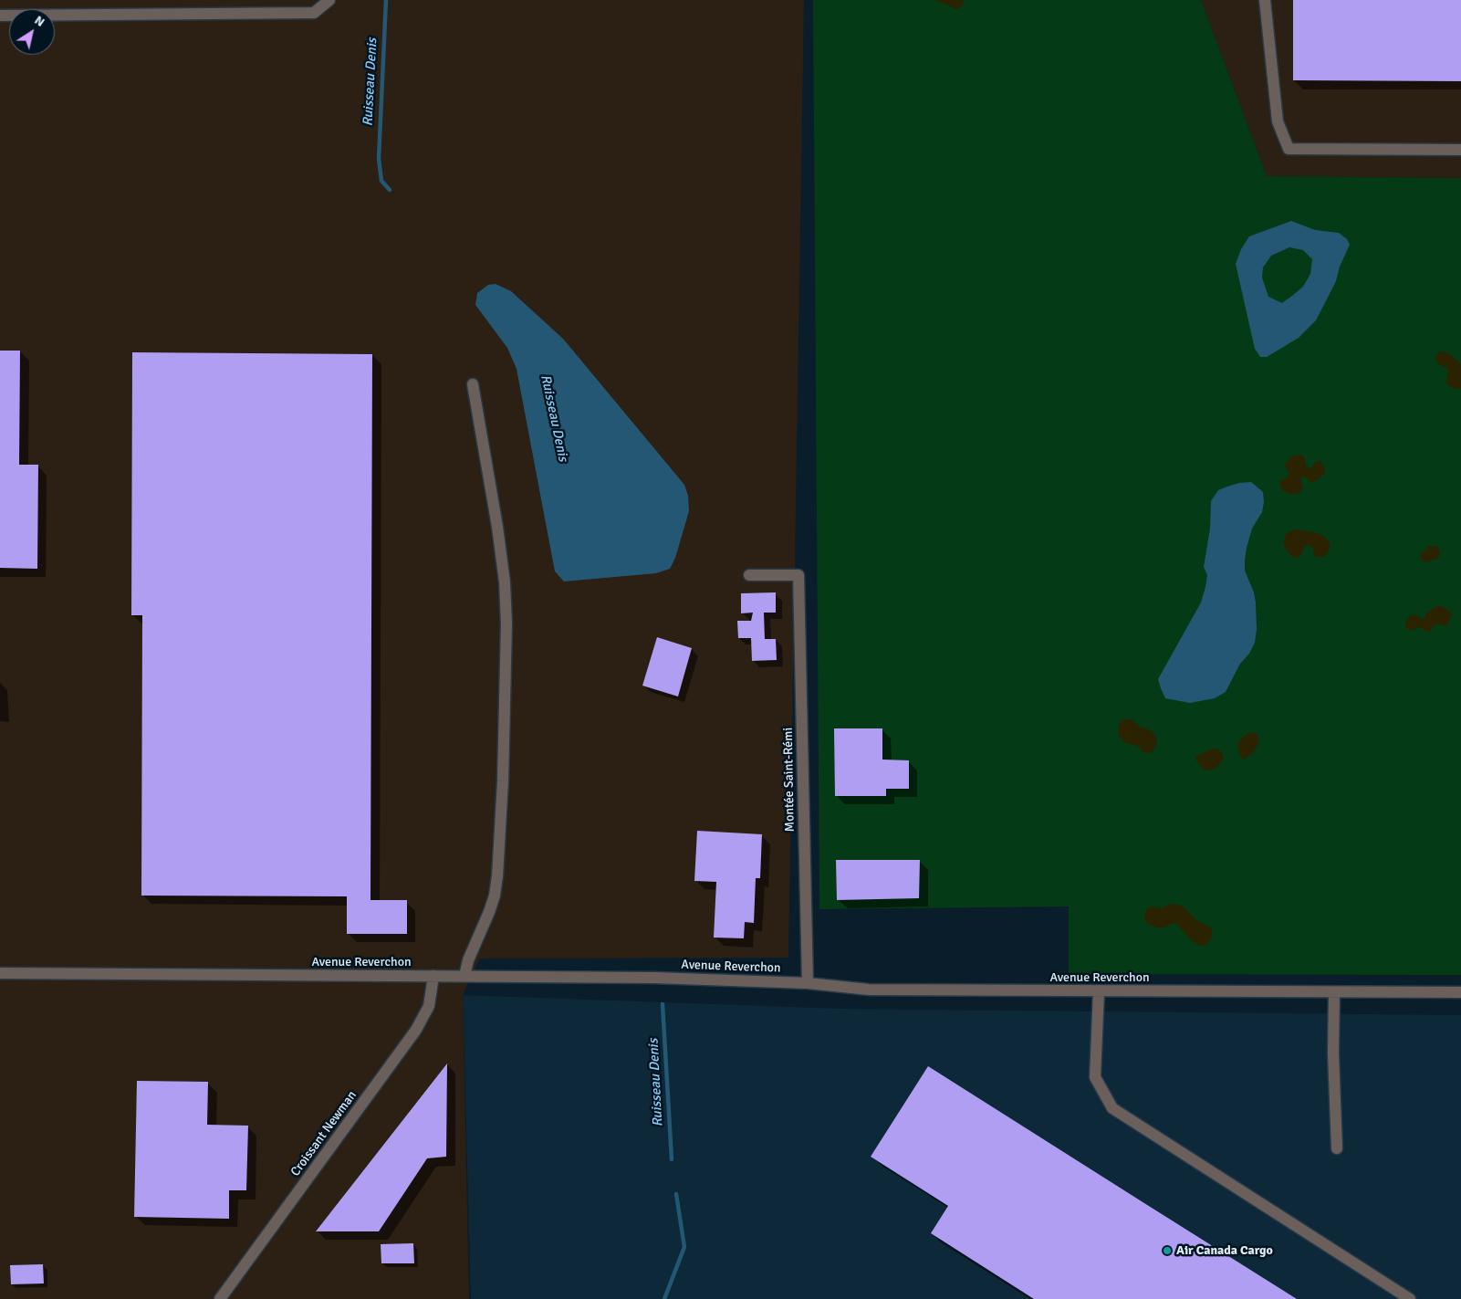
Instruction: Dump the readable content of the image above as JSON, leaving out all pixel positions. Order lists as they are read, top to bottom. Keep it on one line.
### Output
{"streets":{"street":["Montée Saint-Rémi","Avenue Reverchon","Croissant Newman"]},"crossings":[["Montée Saint-Rémi","Avenue Reverchon"],["Avenue Reverchon","Croissant Newman"]],"water":["Ruisseau Denis"],"places":["Air Canada Cargo"],"north":"top right"}
